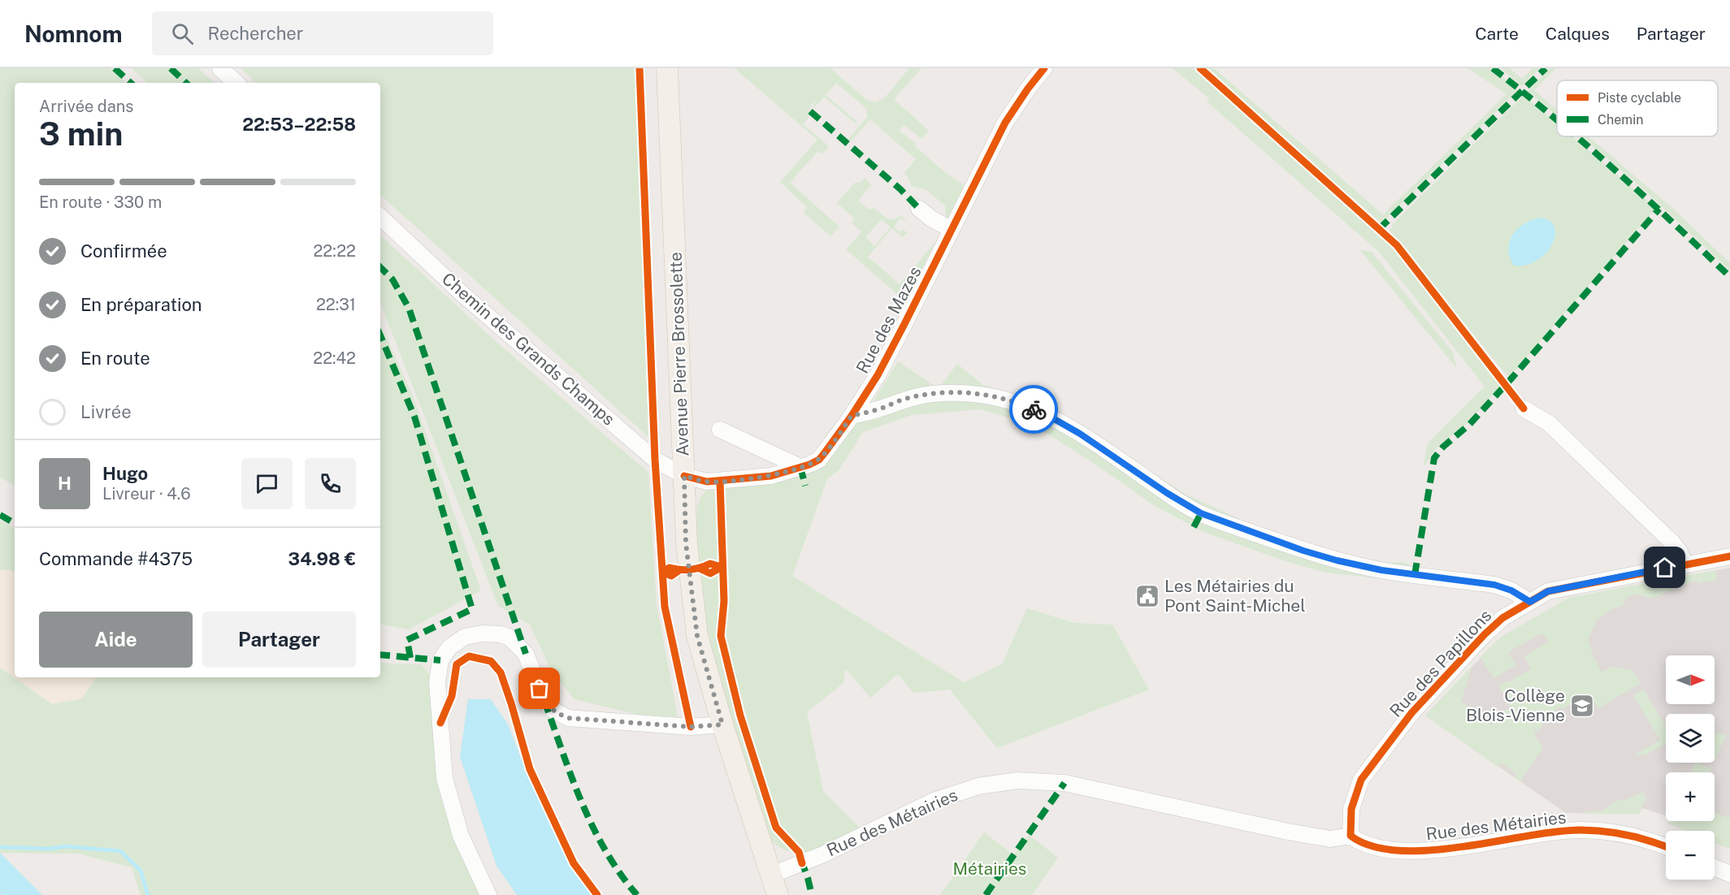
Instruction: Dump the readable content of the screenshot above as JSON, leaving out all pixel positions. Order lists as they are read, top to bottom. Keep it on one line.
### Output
{"streets":{"main road":["Avenue Pierre Brossolette"],"street":["Rue des Mazes","Chemin des Grands Champs","Rue des Papillons","Rue des Métairies"]},"crossings":[["Rue des Mazes","Chemin des Grands Champs"],["Rue des Mazes","Avenue Pierre Brossolette"],["Chemin des Grands Champs","Avenue Pierre Brossolette"],["Avenue Pierre Brossolette","Rue des Métairies"],["Rue des Papillons","Rue des Métairies"]],"parks":["Métairies"],"places":{"public building":["Les Métairies du Pont Saint-Michel"],"school or university":["Collège Blois-Vienne"]},"legend":["Piste cyclable","Chemin"],"north":"right","page":{"header":"Nomnom","search":"Rechercher","nav":["Carte","Calques","Partager"],"heading":["3 min","Arrivée dans","22:53–22:58"],"panel":["Hugo","Livreur · 4.6","Commande #4375","34.98 €"],"bar":"En route · 330 m","list":[["Confirmée","22:22"],["En préparation","22:31"],["En route","22:42"],"Livrée"],"round":"H","buttons":["Aide","Partager"],"map_buttons":["+","−"]}}
